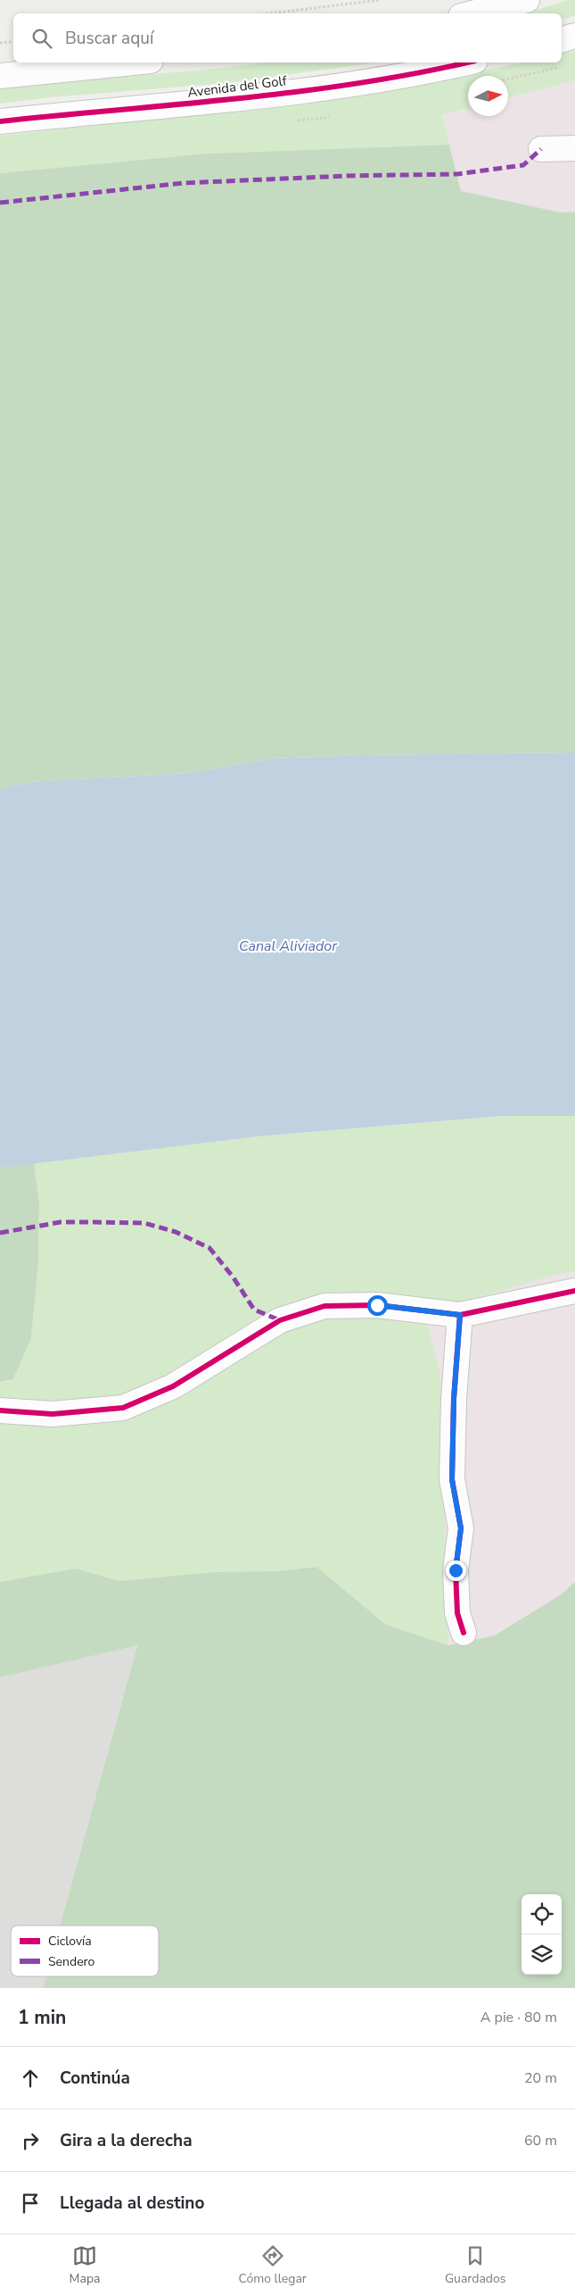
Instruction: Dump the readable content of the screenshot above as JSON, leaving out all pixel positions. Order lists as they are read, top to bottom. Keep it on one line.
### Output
{"streets":{"street":["Avenida del Golf"]},"water":["Canal Aliviador"],"legend":["Ciclovía","Sendero"],"north":"right","page":{"search":"Buscar aquí","heading":["1 min","A pie · 80 m"],"list":[["Continúa","20 m"],["Gira a la derecha","60 m"],"Llegada al destino"],"nav":["Mapa","Cómo llegar","Guardados"]}}
